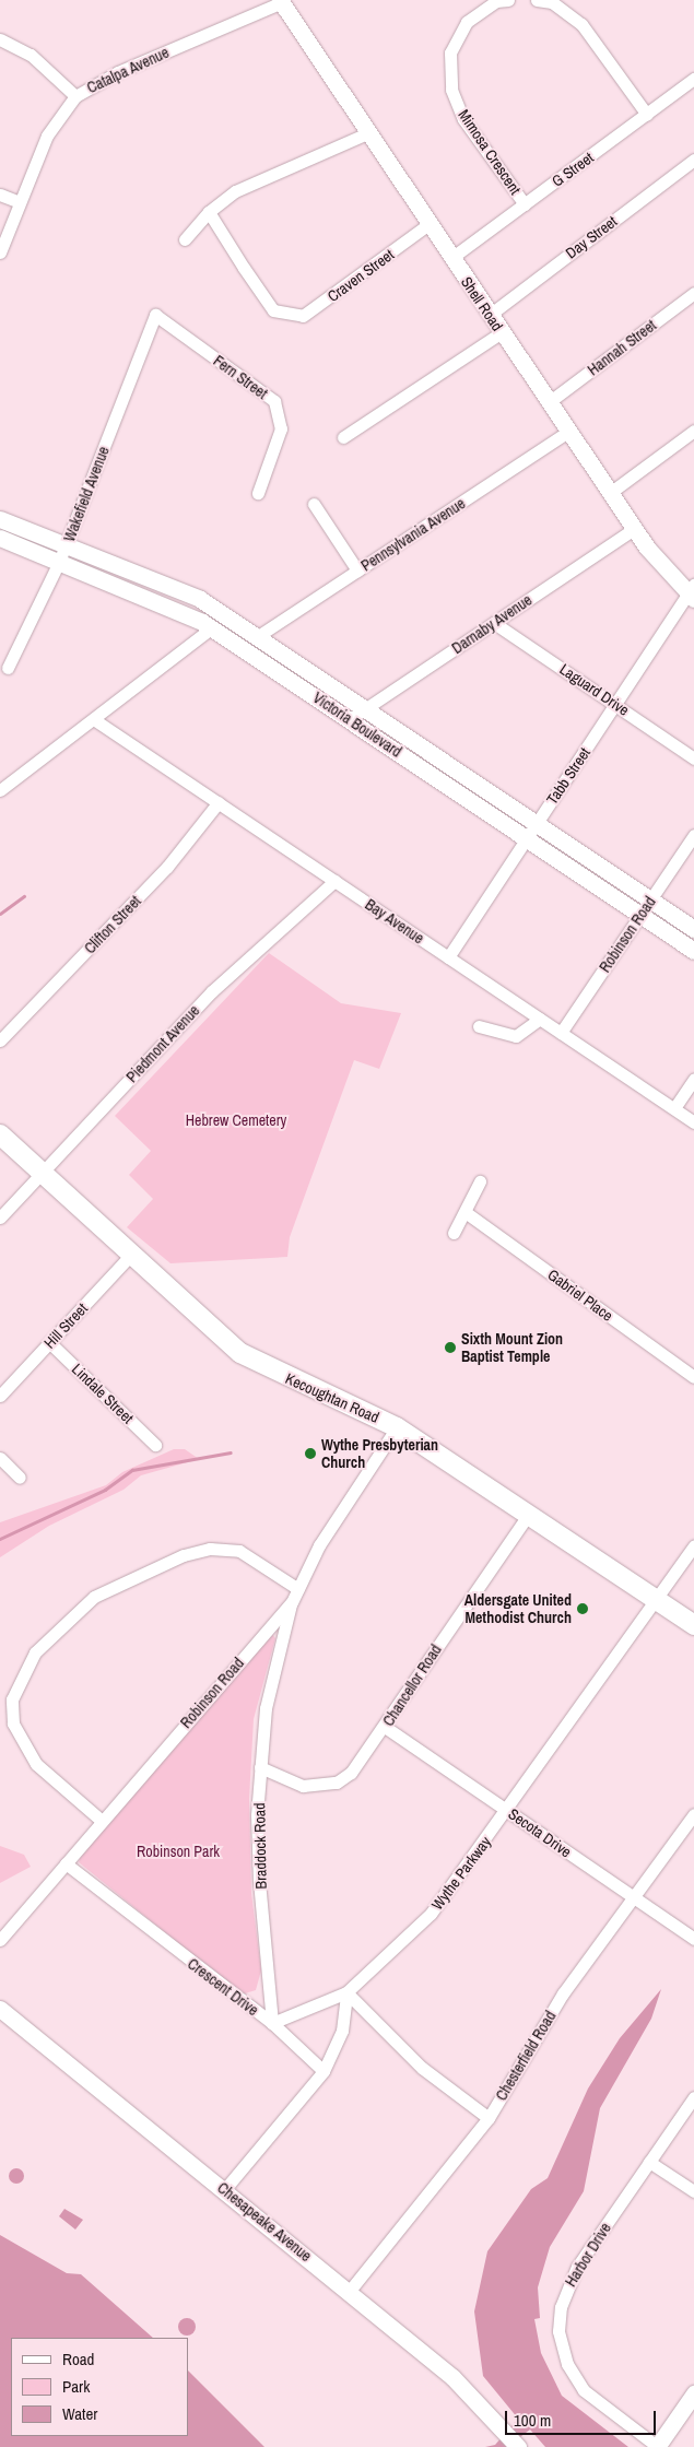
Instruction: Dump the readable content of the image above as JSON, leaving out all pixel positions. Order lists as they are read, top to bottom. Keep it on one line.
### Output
{"streets":{"main road":["Shell Road","Victoria Boulevard","Kecoughtan Road","Chesapeake Avenue"],"street":["Catalpa Avenue","Mimosa Crescent","G Street","Day Street","Craven Street","Hannah Street","Fern Street","Wakefield Avenue","Pennsylvania Avenue","Darnaby Avenue","Laguard Drive","Tabb Street","Bay Avenue","Clifton Street","Robinson Road","Piedmont Avenue","Gabriel Place","Hill Street","Lindale Street","Chancellor Road","Secota Drive","Braddock Road","Wythe Parkway","Crescent Drive","Chesterfield Road","Harbor Drive"]},"crossings":[["Catalpa Avenue","Shell Road"],["Mimosa Crescent","G Street"],["G Street","Shell Road"],["Day Street","Shell Road"],["Craven Street","Shell Road"],["Shell Road","Hannah Street"],["Shell Road","Pennsylvania Avenue"],["Shell Road","Darnaby Avenue"],["Shell Road","Tabb Street"],["Fern Street","Wakefield Avenue"],["Wakefield Avenue","Victoria Boulevard"],["Pennsylvania Avenue","Victoria Boulevard"],["Darnaby Avenue","Laguard Drive"],["Darnaby Avenue","Victoria Boulevard"],["Laguard Drive","Tabb Street"],["Victoria Boulevard","Tabb Street"],["Victoria Boulevard","Robinson Road"],["Tabb Street","Bay Avenue"],["Bay Avenue","Clifton Street"],["Bay Avenue","Robinson Road"],["Bay Avenue","Piedmont Avenue"],["Robinson Road","Kecoughtan Road"],["Robinson Road","Braddock Road"],["Robinson Road","Crescent Drive"],["Piedmont Avenue","Kecoughtan Road"],["Hill Street","Lindale Street"],["Hill Street","Kecoughtan Road"],["Kecoughtan Road","Chancellor Road"],["Kecoughtan Road","Wythe Parkway"],["Chancellor Road","Secota Drive"],["Chancellor Road","Braddock Road"],["Secota Drive","Wythe Parkway"],["Secota Drive","Chesterfield Road"],["Braddock Road","Crescent Drive"],["Wythe Parkway","Crescent Drive"],["Chesterfield Road","Chesapeake Avenue"]],"parks":["Hebrew Cemetery","Robinson Park"],"places":["Sixth Mount Zion Baptist Temple","Wythe Presbyterian Church","Aldersgate United Methodist Church"],"legend":["Road","Park","Water"],"scale_bar":"100 m"}
